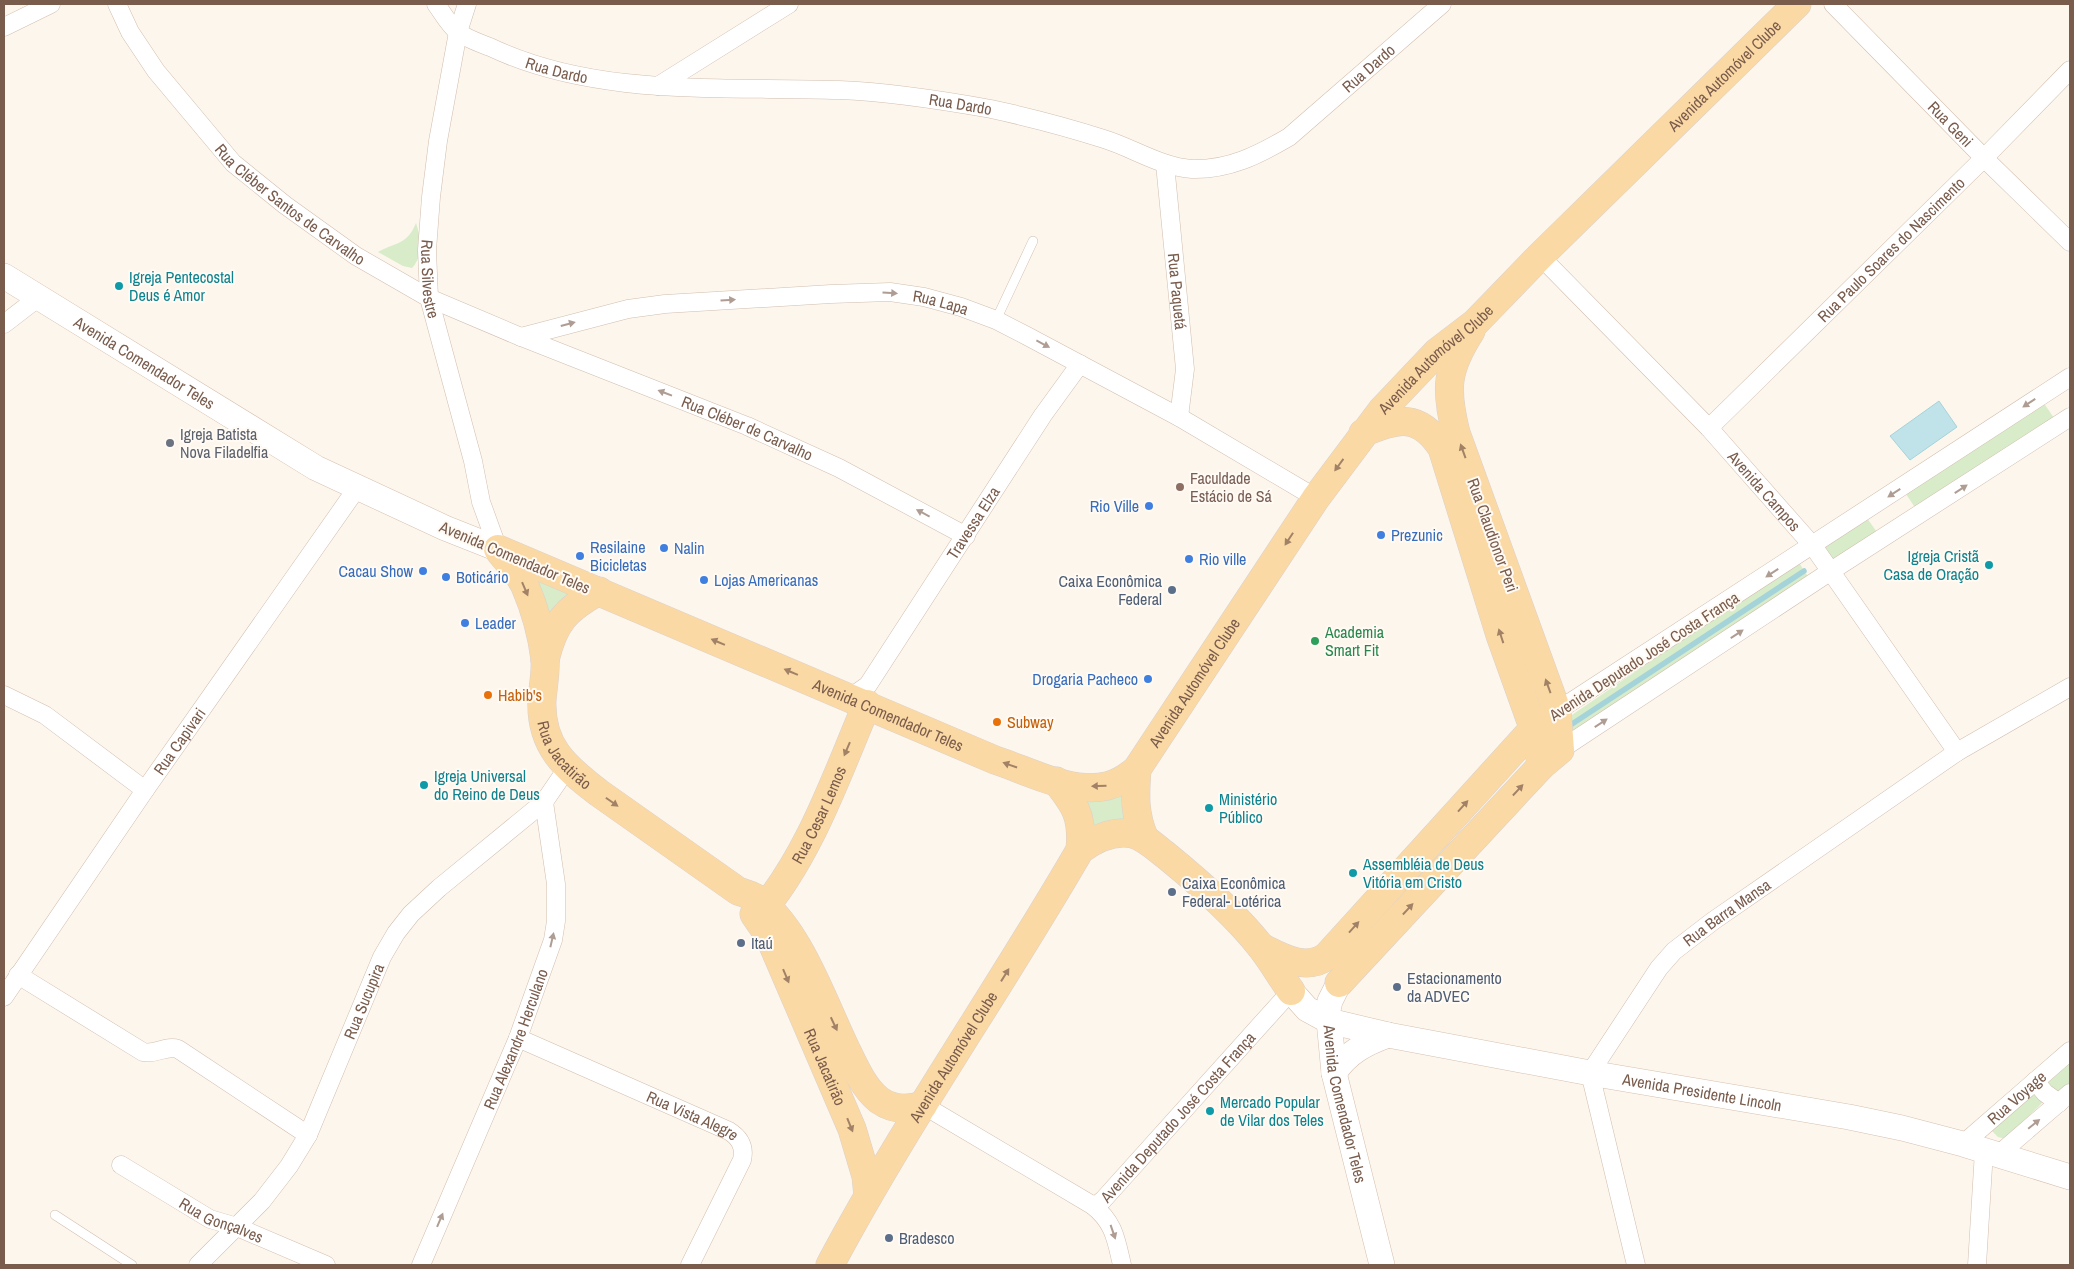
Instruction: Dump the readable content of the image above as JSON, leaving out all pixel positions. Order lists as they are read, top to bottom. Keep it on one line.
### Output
{"streets":{"main road":["Avenida Automóvel Clube","Avenida Comendador Teles","Rua Claudionor Peri","Avenida Deputado José Costa França","Rua Jacatirão","Rua Cesar Lemos","Avenida Presidente Lincoln"],"street":["Rua Dardo","Rua Geni","Rua Cléber Santos de Carvalho","Rua Paulo Soares do Nascimento","Rua Silvestre","Rua Paquetá","Rua Lapa","Rua Cléber de Carvalho","Avenida Campos","Travessa Elza","Rua Capivari","Rua Barra Mansa","Rua Sucupira","Rua Alexandre Herculano","Rua Voyage","Rua Vista Alegre","Rua Gonçalves"]},"crossings":[["Rua Dardo","Rua Silvestre"],["Rua Dardo","Rua Paquetá"],["Avenida Automóvel Clube","Rua Lapa"],["Avenida Automóvel Clube","Avenida Comendador Teles"],["Avenida Automóvel Clube","Avenida Campos"],["Avenida Automóvel Clube","Rua Claudionor Peri"],["Avenida Automóvel Clube","Avenida Deputado José Costa França"],["Avenida Automóvel Clube","Rua Jacatirão"],["Rua Geni","Rua Paulo Soares do Nascimento"],["Rua Cléber Santos de Carvalho","Rua Silvestre"],["Rua Cléber Santos de Carvalho","Rua Lapa"],["Rua Cléber Santos de Carvalho","Rua Cléber de Carvalho"],["Rua Paulo Soares do Nascimento","Avenida Campos"],["Rua Silvestre","Avenida Comendador Teles"],["Rua Silvestre","Rua Jacatirão"],["Rua Paquetá","Rua Lapa"],["Rua Lapa","Rua Cléber de Carvalho"],["Rua Lapa","Travessa Elza"],["Avenida Comendador Teles","Travessa Elza"],["Avenida Comendador Teles","Avenida Deputado José Costa França"],["Avenida Comendador Teles","Rua Capivari"],["Avenida Comendador Teles","Rua Jacatirão"],["Avenida Comendador Teles","Rua Cesar Lemos"],["Avenida Comendador Teles","Avenida Presidente Lincoln"],["Rua Cléber de Carvalho","Travessa Elza"],["Avenida Campos","Avenida Deputado José Costa França"],["Avenida Campos","Rua Barra Mansa"],["Travessa Elza","Rua Cesar Lemos"],["Rua Claudionor Peri","Avenida Deputado José Costa França"],["Avenida Deputado José Costa França","Rua Jacatirão"],["Avenida Deputado José Costa França","Avenida Presidente Lincoln"],["Rua Jacatirão","Rua Cesar Lemos"],["Rua Jacatirão","Rua Sucupira"],["Rua Barra Mansa","Avenida Presidente Lincoln"],["Rua Sucupira","Rua Alexandre Herculano"],["Rua Sucupira","Rua Gonçalves"],["Rua Alexandre Herculano","Rua Vista Alegre"],["Avenida Presidente Lincoln","Rua Voyage"]],"one_way":["Rua Lapa","Rua Cléber de Carvalho","Rua Claudionor Peri","Rua Jacatirão","Rua Alexandre Herculano"],"places":["Igreja Pentecostal Deus é Amor","Igreja Batista Nova Filadelfia","Faculdade Estácio de Sá","Rio Ville","Prezunic","Nalin","Resilaine Bicicletas","Rio ville","Igreja Cristã Casa de Oração","Cacau Show","Boticário","Lojas Americanas","Caixa Econômica Federal","Leader","Academia Smart Fit","Drogaria Pacheco","Habib's","Subway","Igreja Universal do Reino de Deus","Ministério Público","Assembléia de Deus Vitória em Cristo","Caixa Econômica Federal- Lotérica","Itaú","Estacionamento da ADVEC","Mercado Popular de Vilar dos Teles","Bradesco"]}
